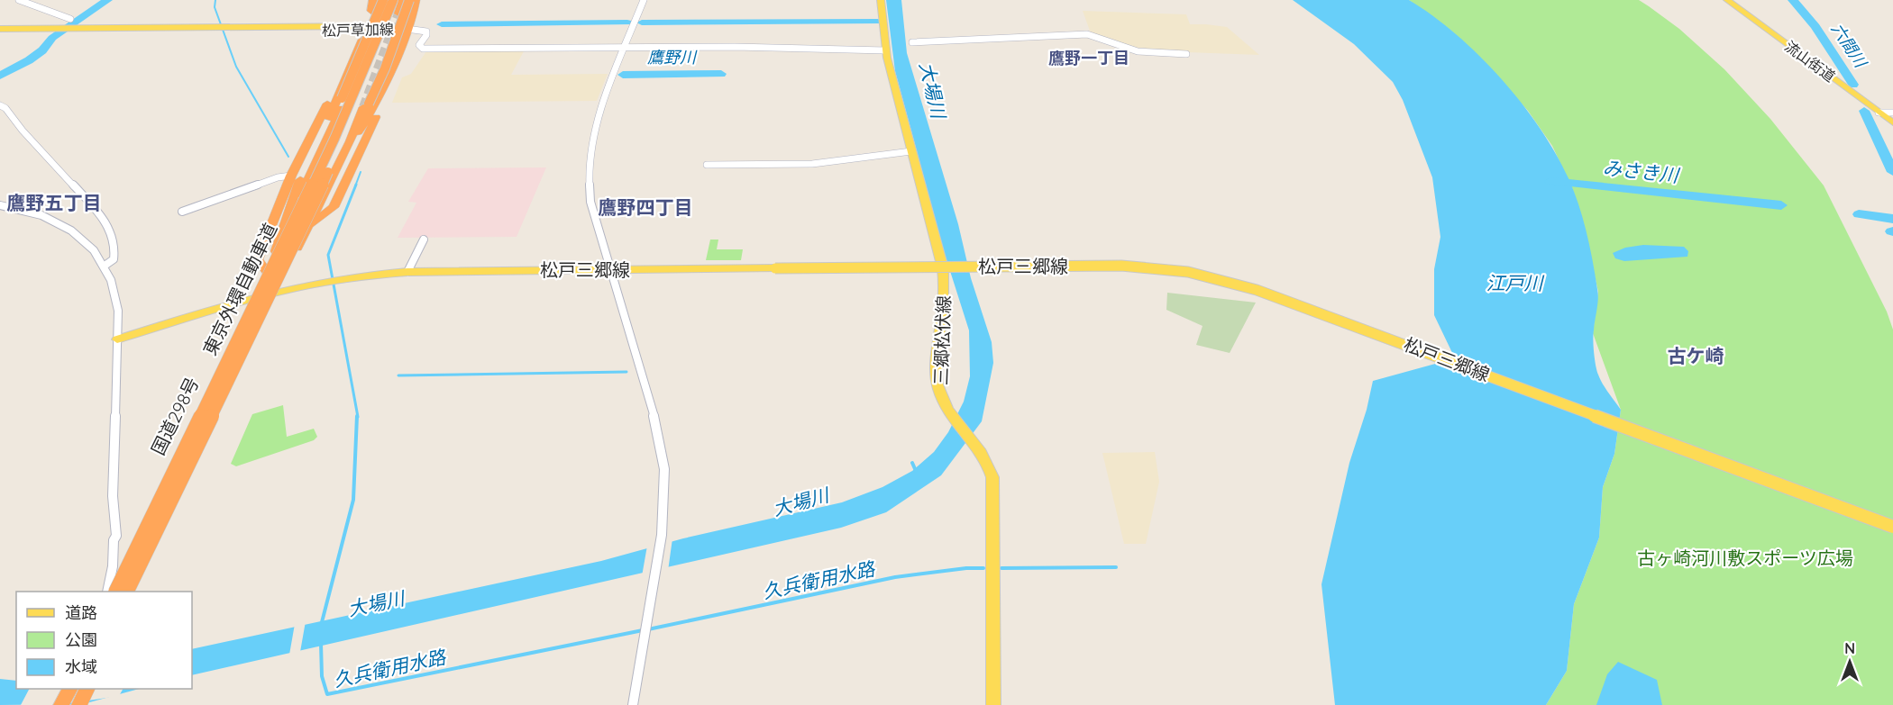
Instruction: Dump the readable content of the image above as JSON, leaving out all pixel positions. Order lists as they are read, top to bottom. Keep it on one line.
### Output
{"streets":{"highway":["東京外環自動車道","国道298号"],"main road":["松戸草加線","流山街道","松戸三郷線","三郷松伏線"]},"crossings":[["松戸草加線","国道298号"],["松戸三郷線","国道298号"]],"districts":["鷹野一丁目","鷹野五丁目","鷹野四丁目","古ケ崎"],"water":["六間川","鷹野川","大場川","みさき川","江戸川","久兵衛用水路"],"parks":["古ヶ崎河川敷スポーツ広場"],"legend":["道路","公園","水域"],"north":"top"}
